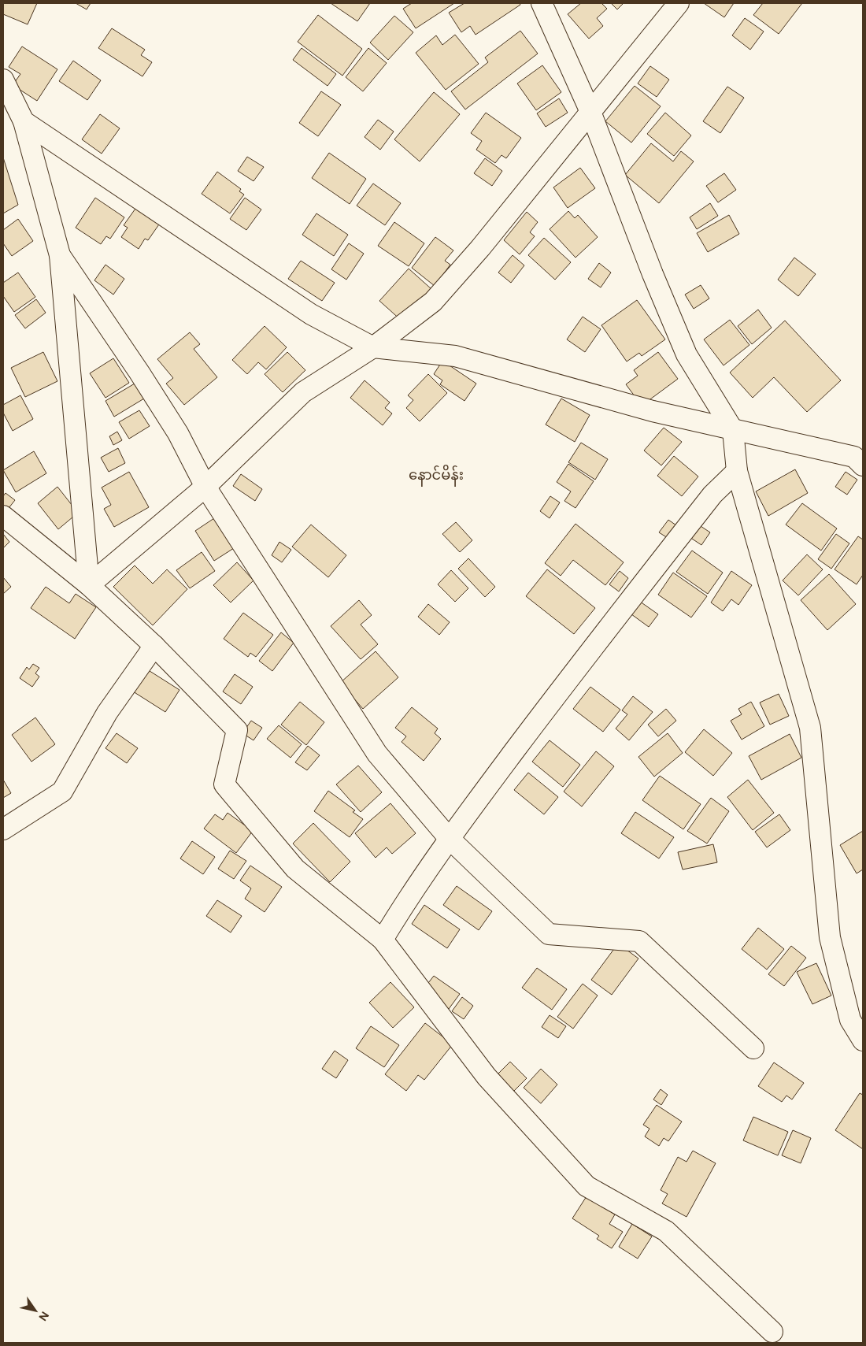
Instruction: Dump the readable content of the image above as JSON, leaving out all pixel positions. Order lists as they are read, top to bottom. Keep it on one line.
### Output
{"districts":["နောင်မိန်း"],"north":"bottom right"}
